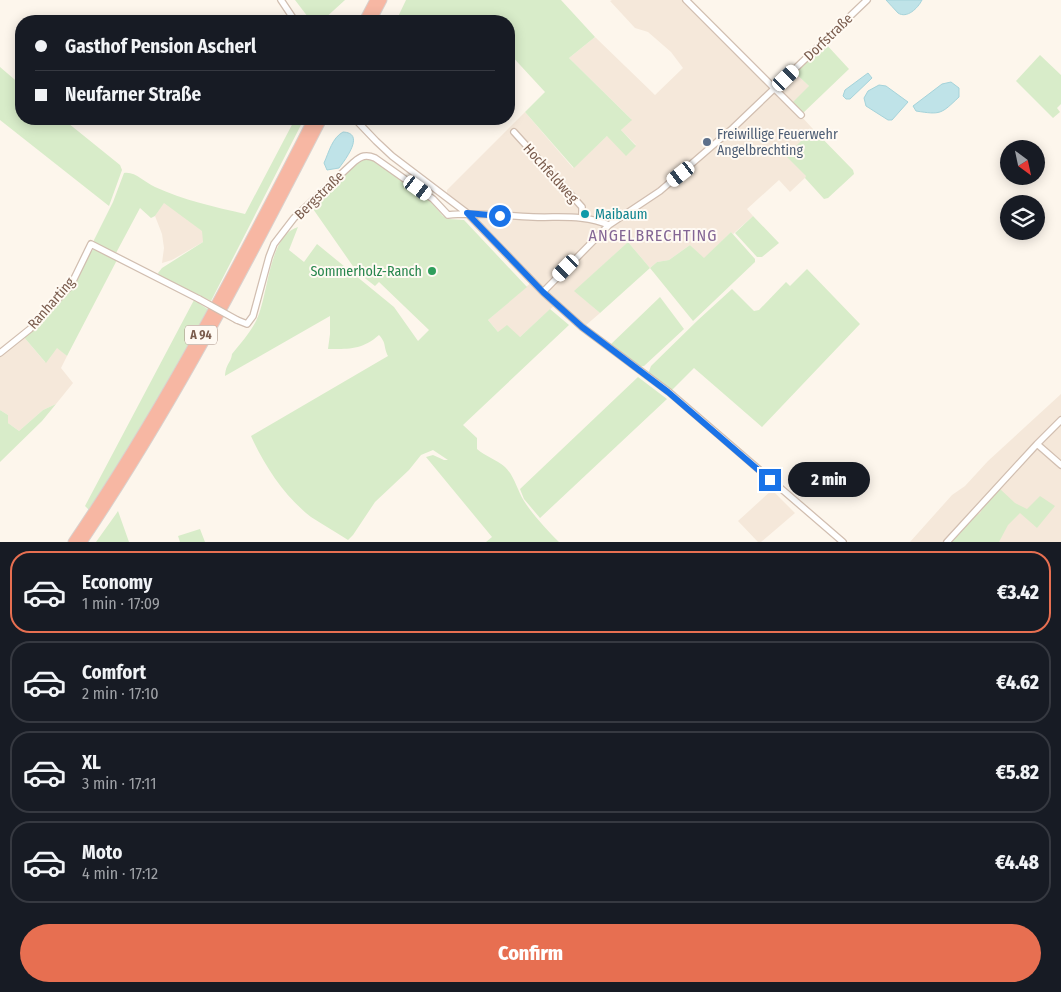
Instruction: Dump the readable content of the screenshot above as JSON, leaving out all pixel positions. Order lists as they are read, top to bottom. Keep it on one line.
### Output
{"streets":{"highway":["A 94"],"street":["Dorfstraße","Hochfeldweg","Bergstraße","Ranharting"]},"crossings":[["Dorfstraße","Bergstraße"],["Hochfeldweg","Bergstraße"],["Bergstraße","Ranharting"]],"districts":["ANGELBRECHTING"],"places":["Freiwillige Feuerwehr Angelbrechting","Maibaum","Sommerholz-Ranch"],"north":"bottom right","page":{"banner":["Gasthof Pension Ascherl","Neufarner Straße"],"bubble":"2 min","list":[{"name":"Economy","note":"1 min · 17:09","value":"€3.42"},{"name":"Comfort","note":"2 min · 17:10","value":"€4.62"},{"name":"XL","note":"3 min · 17:11","value":"€5.82"},{"name":"Moto","note":"4 min · 17:12","value":"€4.48"}],"buttons":"Confirm"}}
